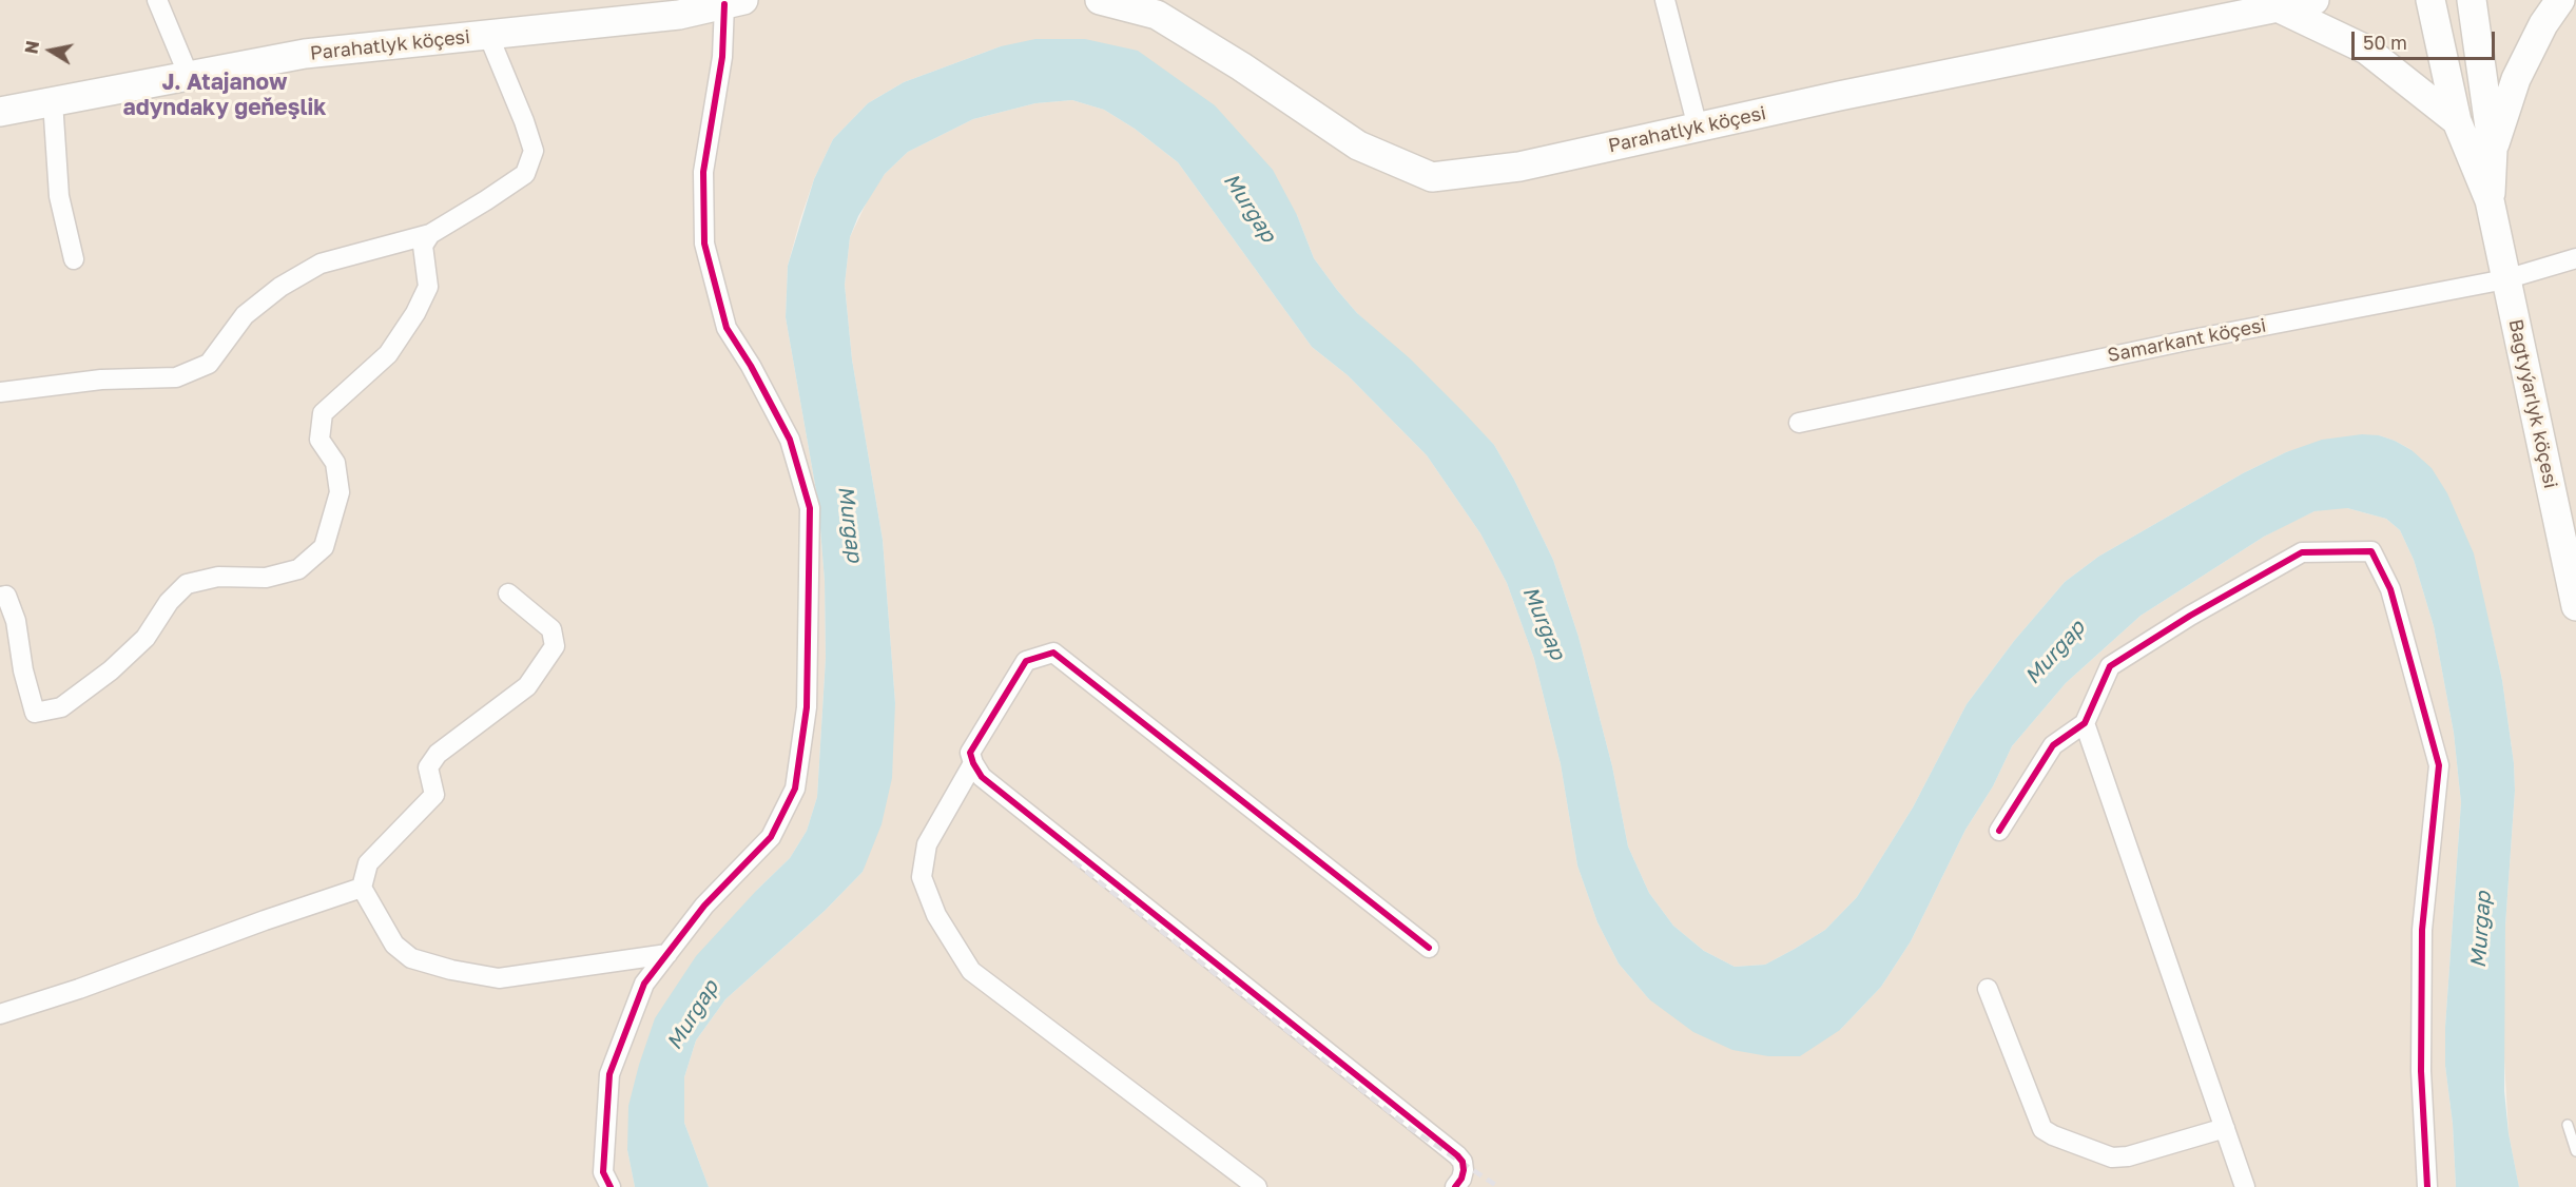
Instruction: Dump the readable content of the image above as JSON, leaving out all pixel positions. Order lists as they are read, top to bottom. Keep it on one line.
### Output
{"streets":{"main road":["Parahatlyk köçesi","Bagtyýarlyk köçesi"],"street":["Samarkant köçesi"]},"crossings":[["Samarkant köçesi","Bagtyýarlyk köçesi"]],"districts":["J. Atajanow adyndaky geňeşlik"],"water":["Murgap"],"scale_bar":"50 m","north":"left"}
